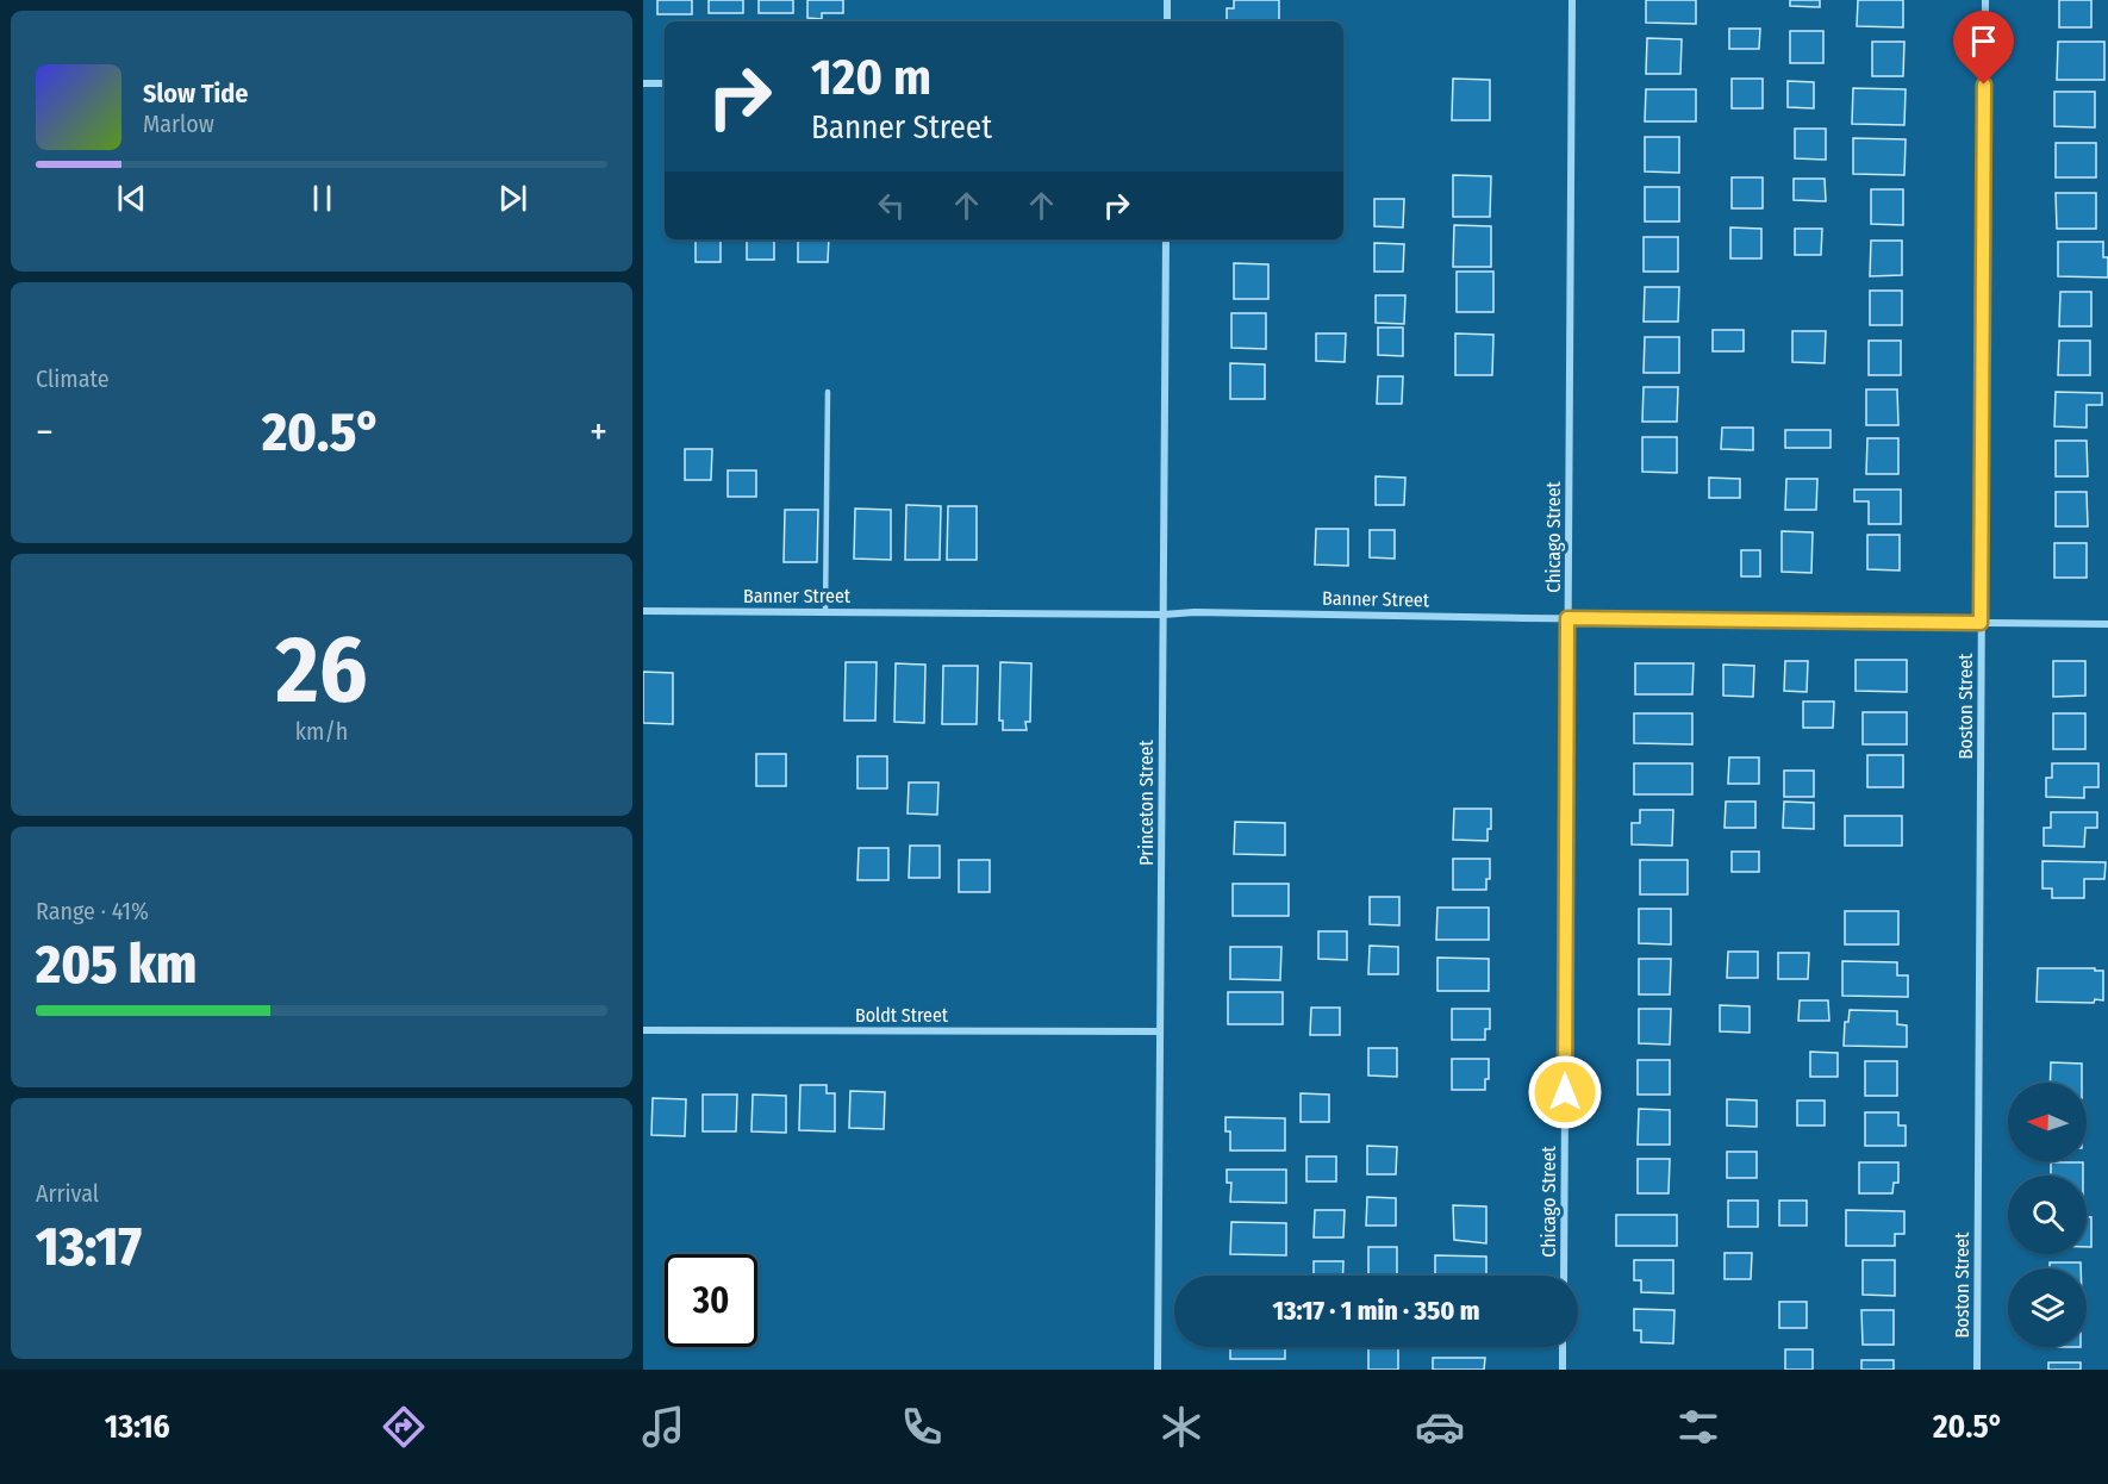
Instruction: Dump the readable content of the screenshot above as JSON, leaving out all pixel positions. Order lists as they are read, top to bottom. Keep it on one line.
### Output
{"streets":{"street":["Chicago Street","Banner Street","Boston Street","Princeton Street","Boldt Street"]},"crossings":[["Chicago Street","Banner Street"],["Banner Street","Boston Street"],["Banner Street","Princeton Street"],["Princeton Street","Boldt Street"]],"north":"left","page":{"turn":["120 m","Banner Street"],"song":["Slow Tide","Marlow"],"tile":["Climate",["26","km/h"],["Range · 41%","205 km"],["Arrival","13:17"]],"heat":["−","20.5°","+"],"limit":"30","trip":"13:17 · 1 min · 350 m","tabs":["13:16","20.5°"]}}
